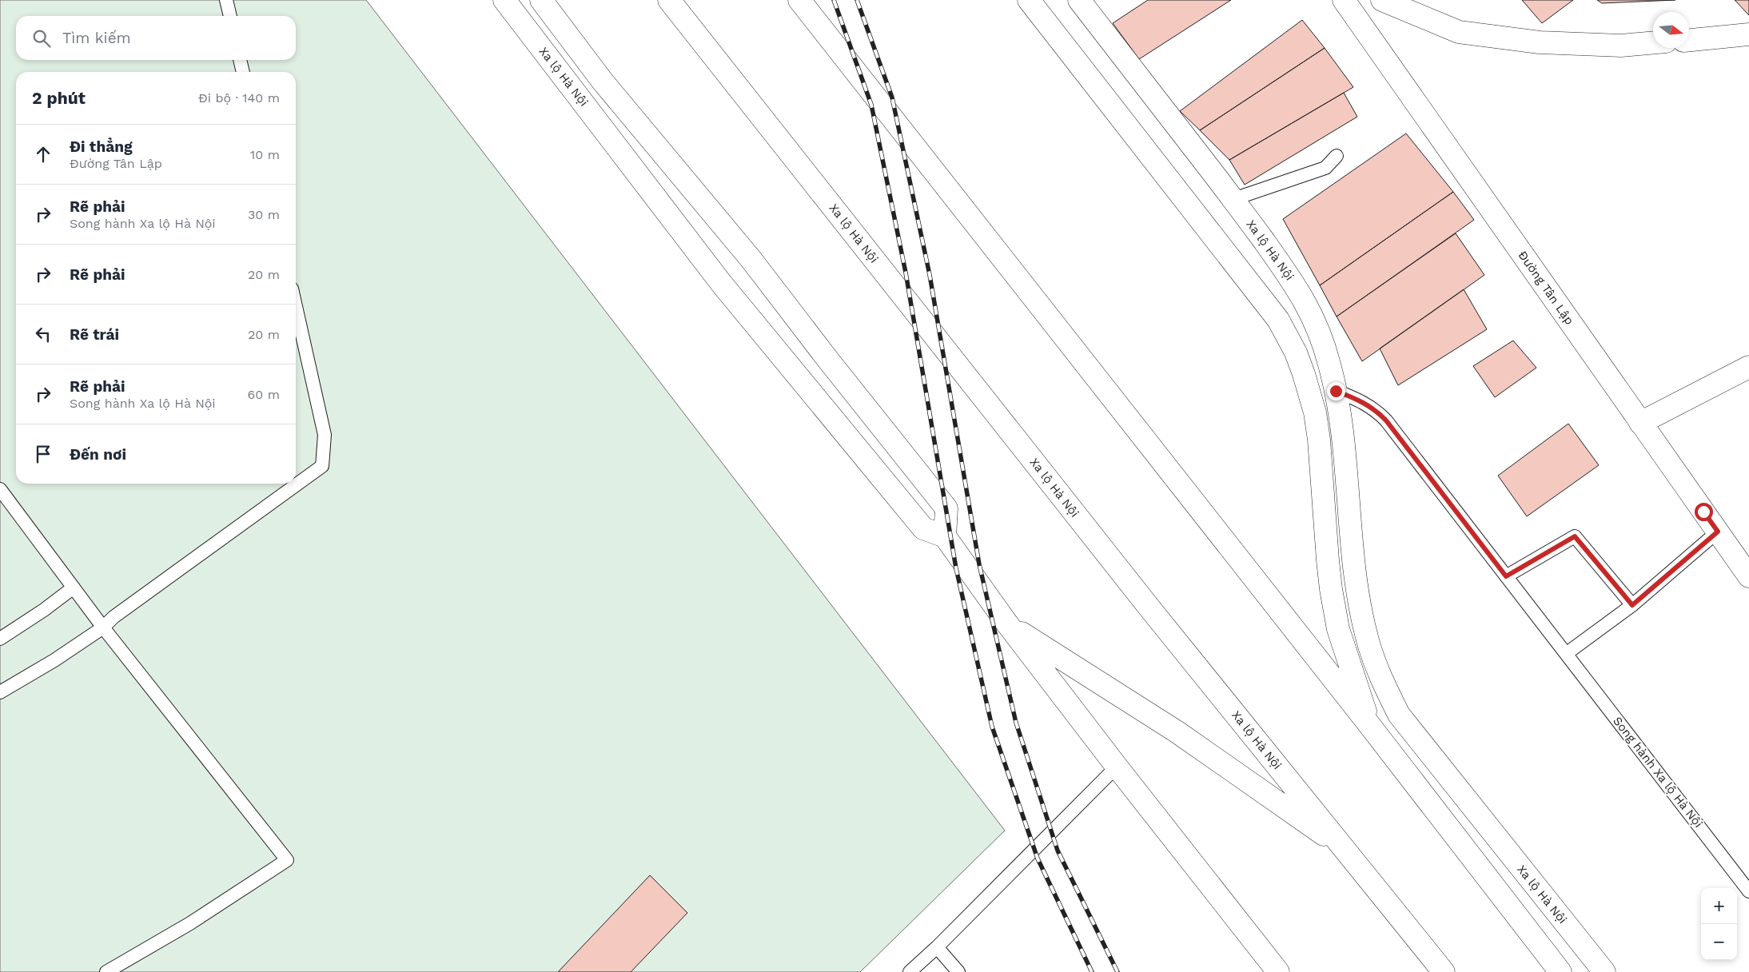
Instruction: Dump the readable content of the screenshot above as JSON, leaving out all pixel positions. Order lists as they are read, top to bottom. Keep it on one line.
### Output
{"streets":{"main road":["Xa lộ Hà Nội","Đường Tân Lập"],"lane":["Song hành Xa lộ Hà Nội"]},"crossings":[["Xa lộ Hà Nội","Song hành Xa lộ Hà Nội"]],"north":"right","page":{"search":"Tìm kiếm","heading":["2 phút","Đi bộ · 140 m"],"list":[["Đi thẳng","Đường Tân Lập","10 m"],["Rẽ phải","Song hành Xa lộ Hà Nội","30 m"],["Rẽ phải","20 m"],["Rẽ trái","20 m"],["Rẽ phải","Song hành Xa lộ Hà Nội","60 m"],"Đến nơi"],"map_buttons":["+","−"]}}
